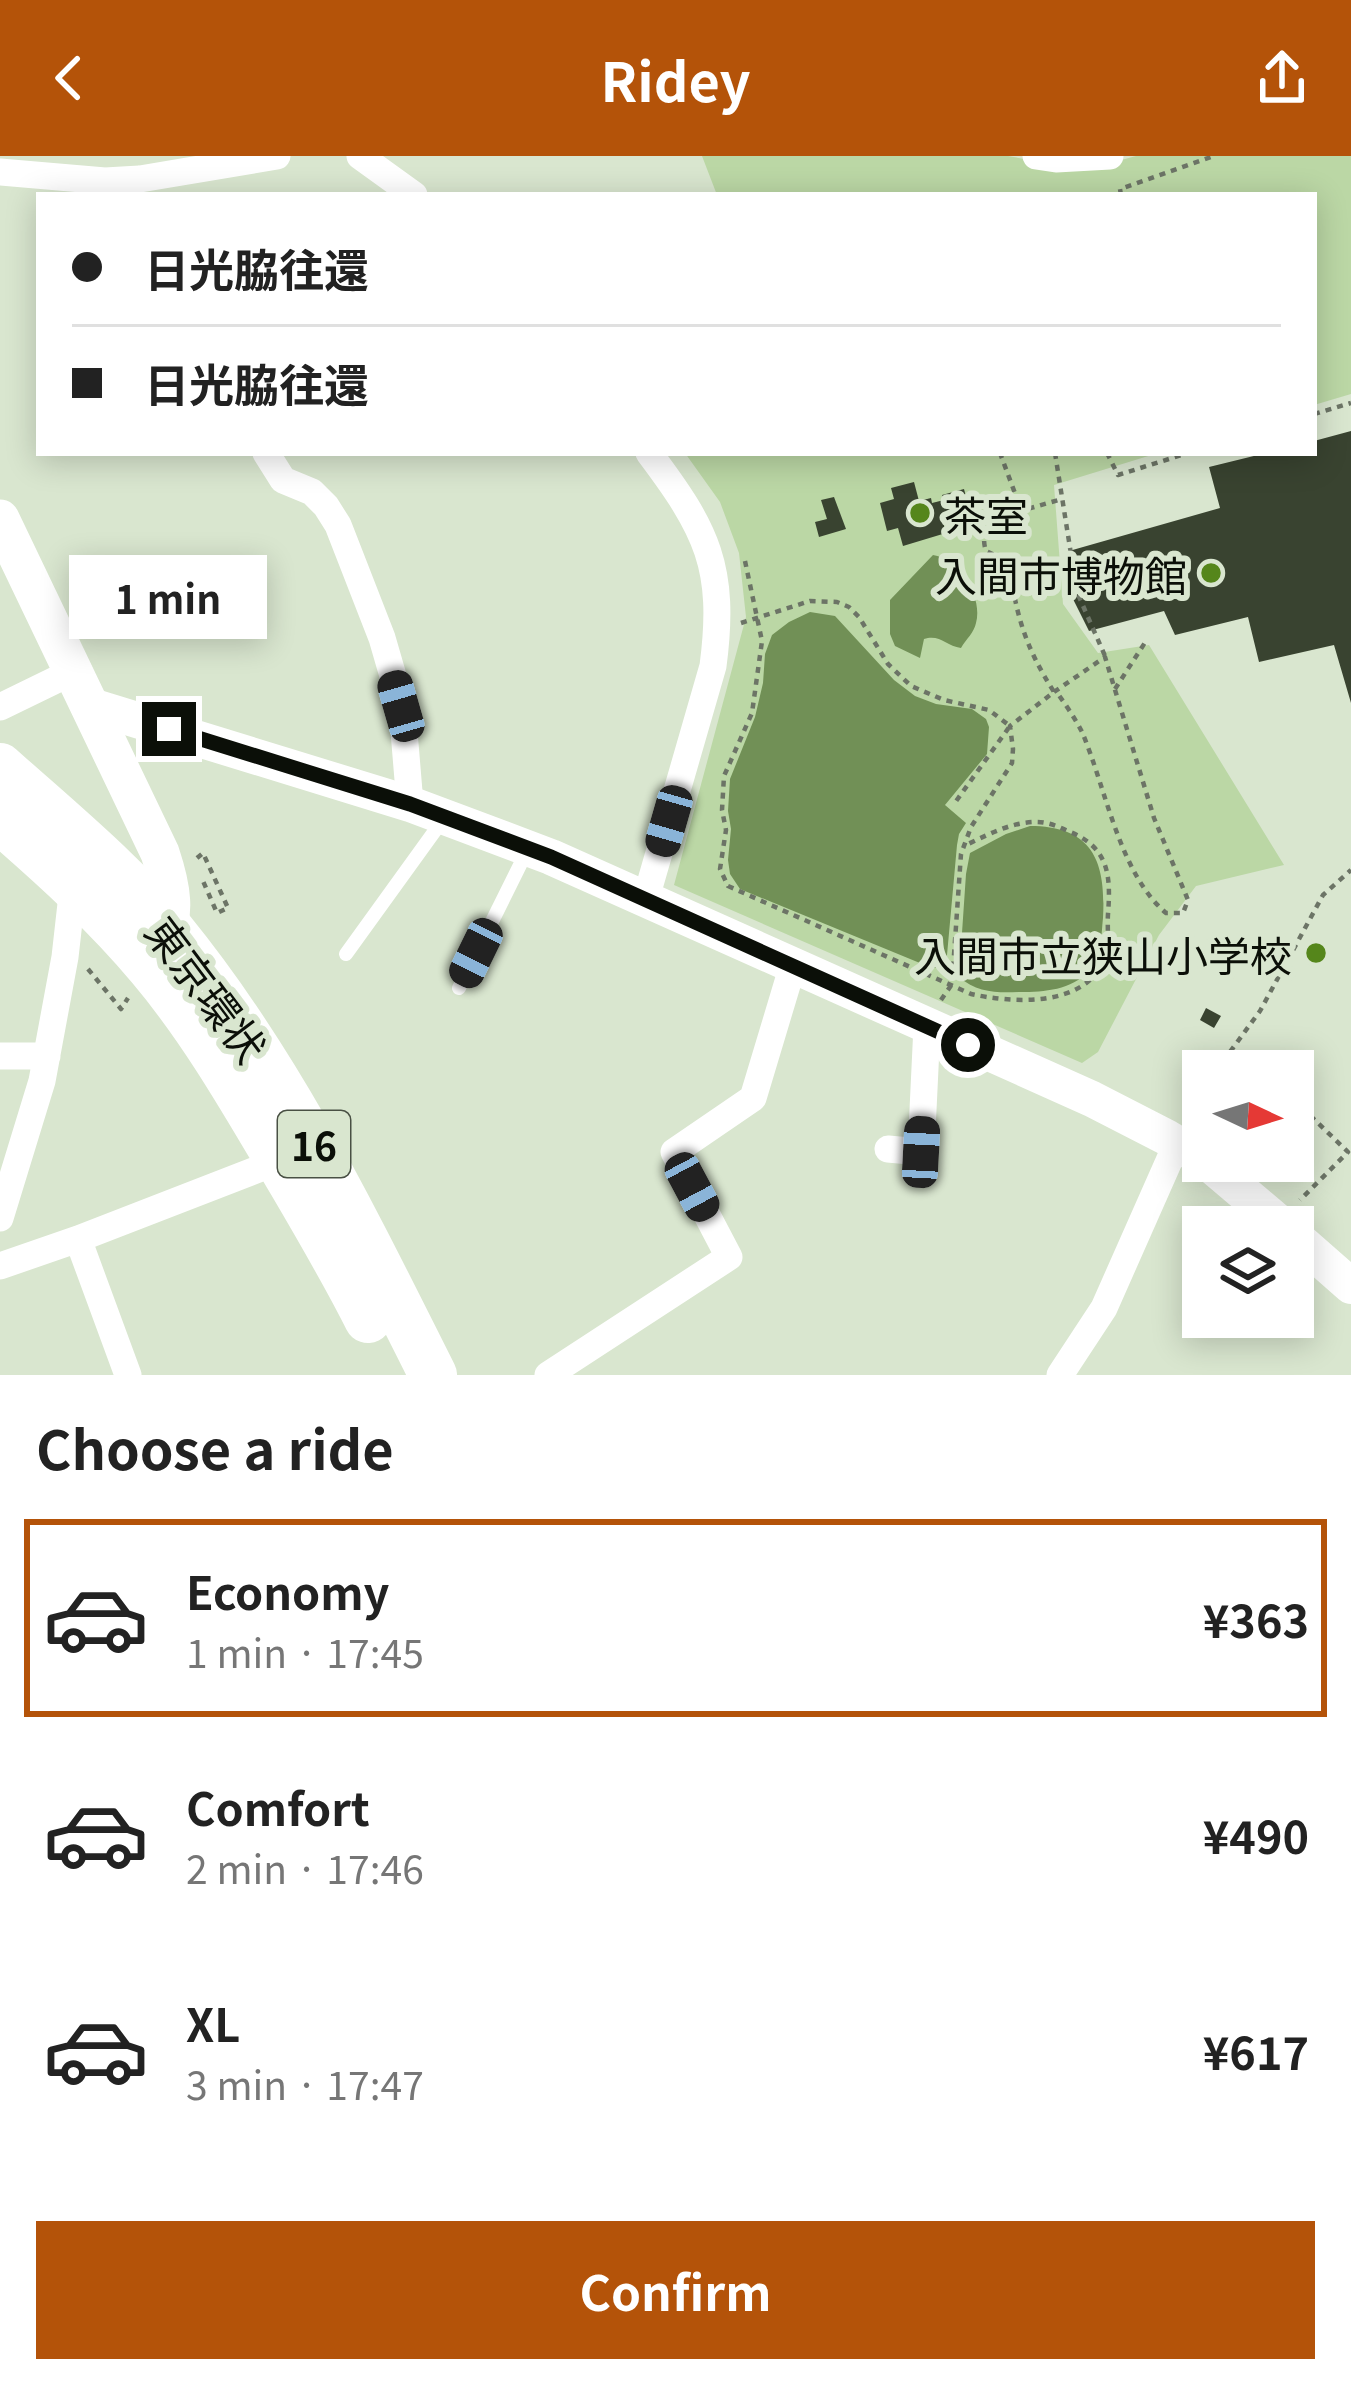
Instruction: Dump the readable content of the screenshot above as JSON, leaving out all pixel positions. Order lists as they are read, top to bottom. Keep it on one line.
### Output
{"streets":{"highway":["東京環状","16"]},"places":["茶室","入間市博物館","入間市立狭山小学校"],"north":"right","page":{"header":"Ridey","banner":["日光脇往還","日光脇往還"],"bubble":"1 min","heading":"Choose a ride","list":[{"name":"Economy","note":"1 min · 17:45","value":"¥363"},{"name":"Comfort","note":"2 min · 17:46","value":"¥490"},{"name":"XL","note":"3 min · 17:47","value":"¥617"}],"buttons":"Confirm"}}
